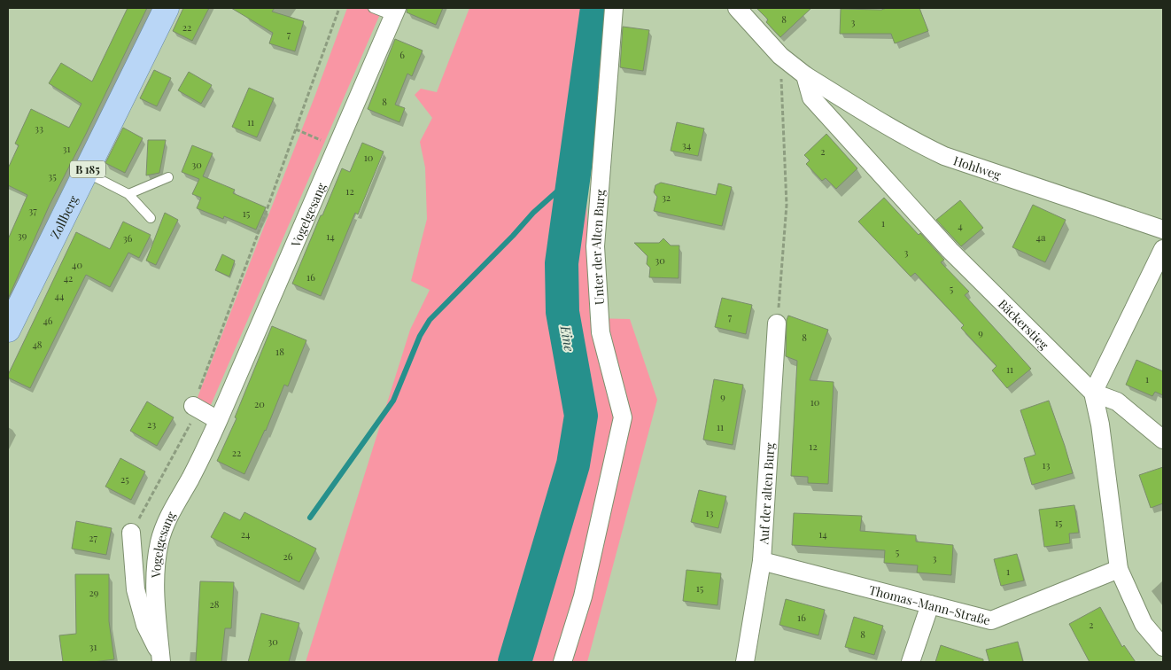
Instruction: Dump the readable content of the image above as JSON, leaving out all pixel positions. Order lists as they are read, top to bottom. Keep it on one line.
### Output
{"streets":{"main road":["B 185","Zollberg"],"street":["Hohlweg","Vogelgesang","Unter der Alten Burg","Bäckerstieg","Auf der alten Burg","Thomas-Mann-Straße"]},"crossings":[["Hohlweg","Bäckerstieg"],["Auf der alten Burg","Thomas-Mann-Straße"]],"water":["Eine"],"house_numbers":["8","3","22","7","6","8","11","33","34","31","2","10","30","35","12","32","37","15","1","4","39","14","4a","36","3","30","40","16","42","5","44","7","46","9","8","48","18","11","1","9","10","20","23","11","12","22","13","25","13","15","24","14","27","5","26","3","1","15","29","28","16","2","8","30","31"]}
